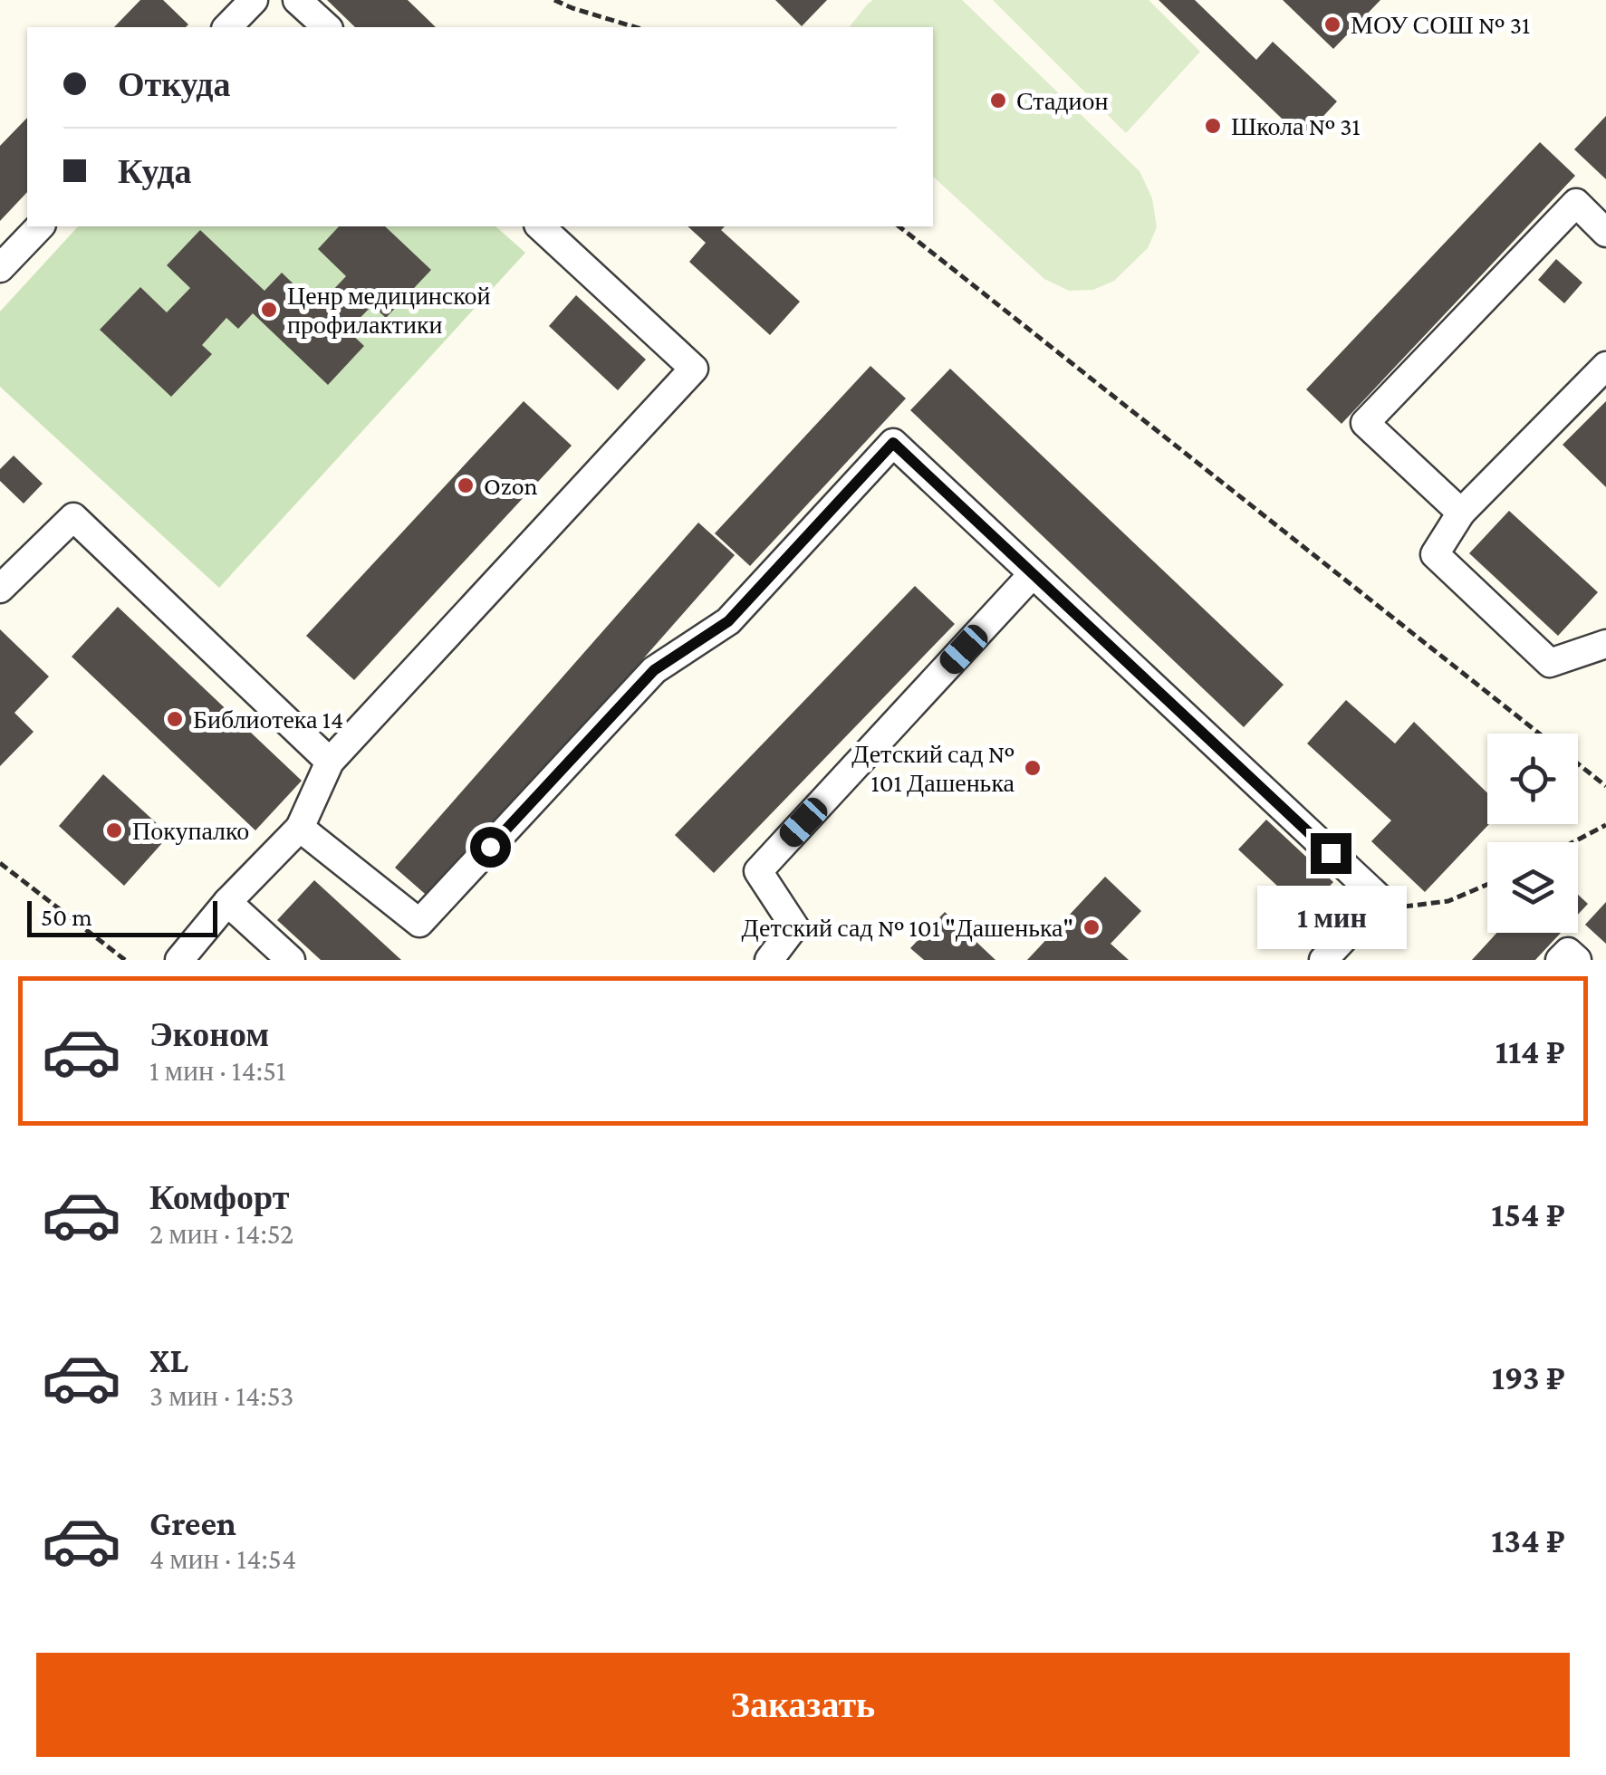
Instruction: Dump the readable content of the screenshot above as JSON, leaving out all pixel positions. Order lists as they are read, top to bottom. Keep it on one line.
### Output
{"places":["МОУ СОШ № 31","Стадион","Школа № 31","Ценр медицинской профилактики","Ozon","Библиотека 14","Детский сад № 101 Дашенька","Покупалко","Детский сад № 101 \"Дашенька\""],"scale_bar":"50 m","page":{"banner":["Откуда","Куда"],"bubble":"1 мин","scale":"50 m","list":[{"name":"Эконом","note":"1 мин · 14:51","value":"114 ₽"},{"name":"Комфорт","note":"2 мин · 14:52","value":"154 ₽"},{"name":"XL","note":"3 мин · 14:53","value":"193 ₽"},{"name":"Green","note":"4 мин · 14:54","value":"134 ₽"}],"buttons":"Заказать"}}
